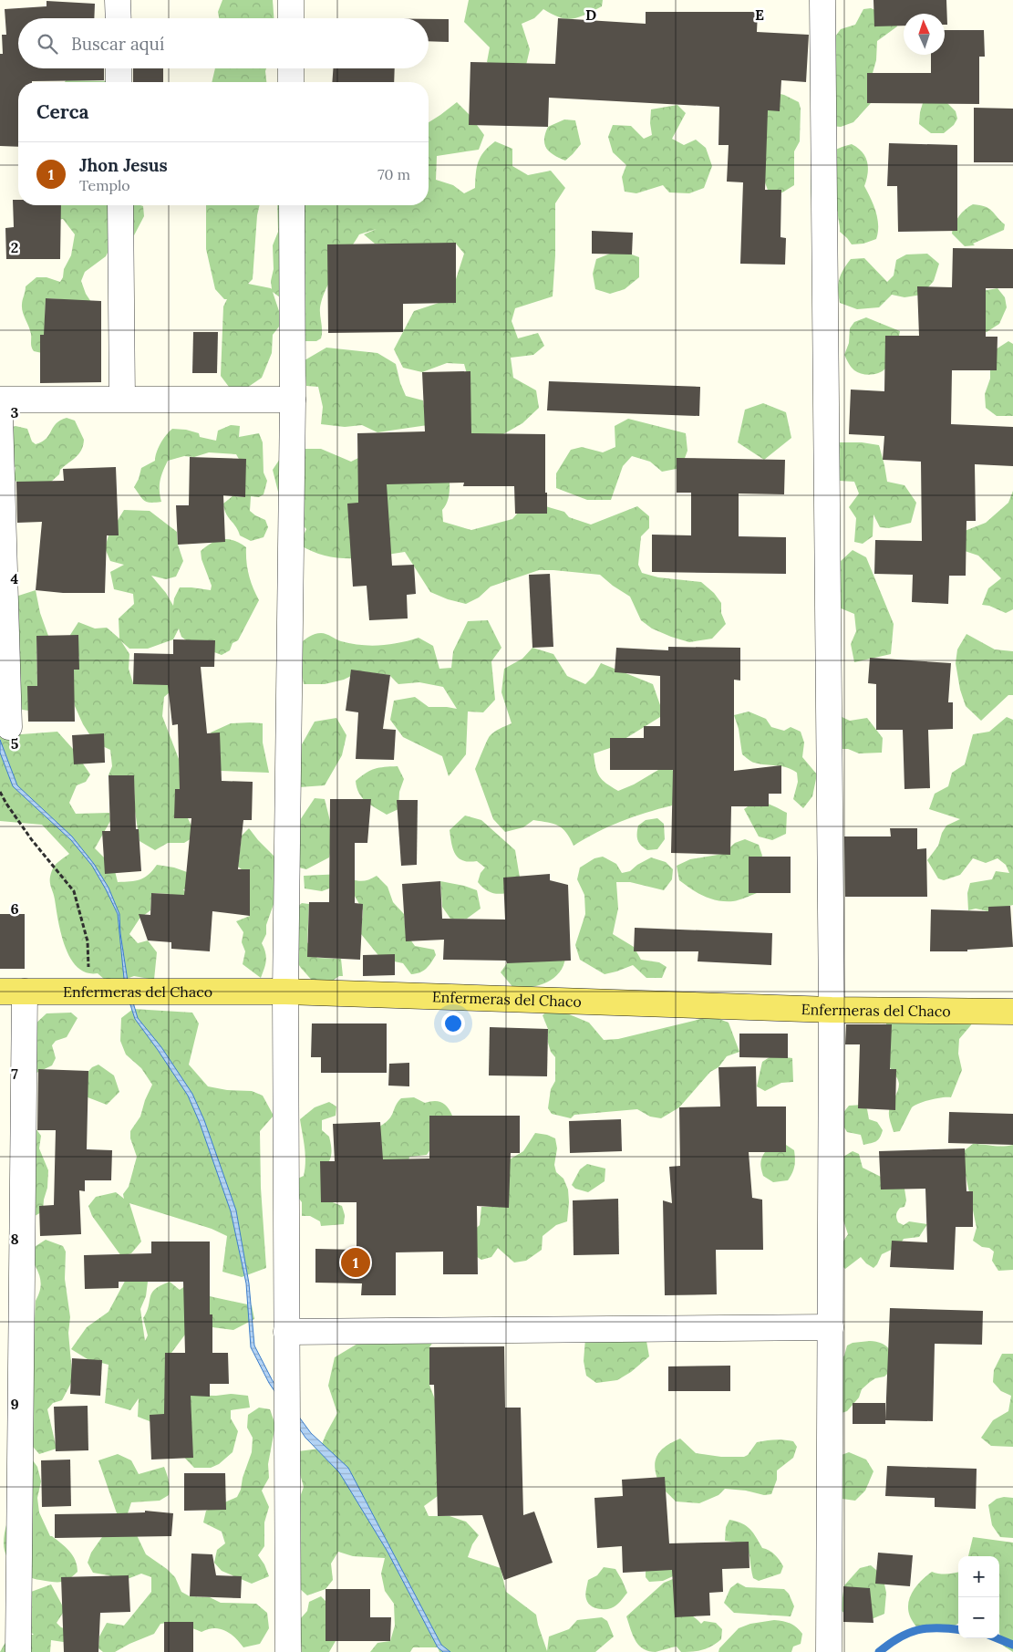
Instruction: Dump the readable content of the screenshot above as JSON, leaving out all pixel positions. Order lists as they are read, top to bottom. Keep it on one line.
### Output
{"streets":{"main road":["Enfermeras del Chaco"]},"north":"top","page":{"search":"Buscar aquí","heading":"Cerca","list":[{"mark":"1","name":"Jhon Jesus","note":"Templo","value":"70 m"}],"pins":"1","map_buttons":["+","−"]},"grid":{"columns":["D","E"],"rows":["2","3","4","5","6","7","8","9"]}}
